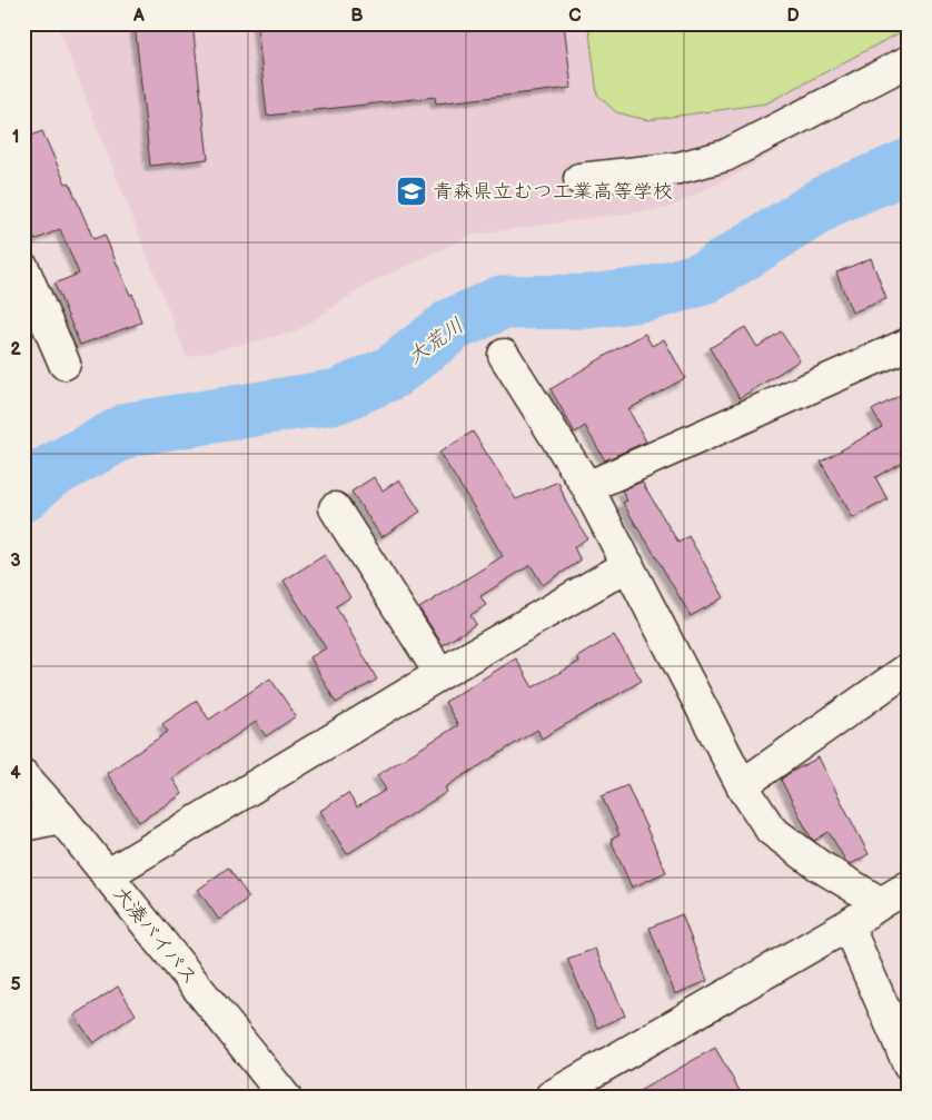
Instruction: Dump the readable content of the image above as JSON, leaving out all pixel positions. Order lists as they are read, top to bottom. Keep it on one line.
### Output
{"streets":{"main road":["大湊バイパス"]},"water":["大荒川"],"places":{"school or university":["青森県立むつ工業高等学校"]},"grid":{"columns":["A","B","C","D"],"rows":["1","2","3","4","5"]}}
